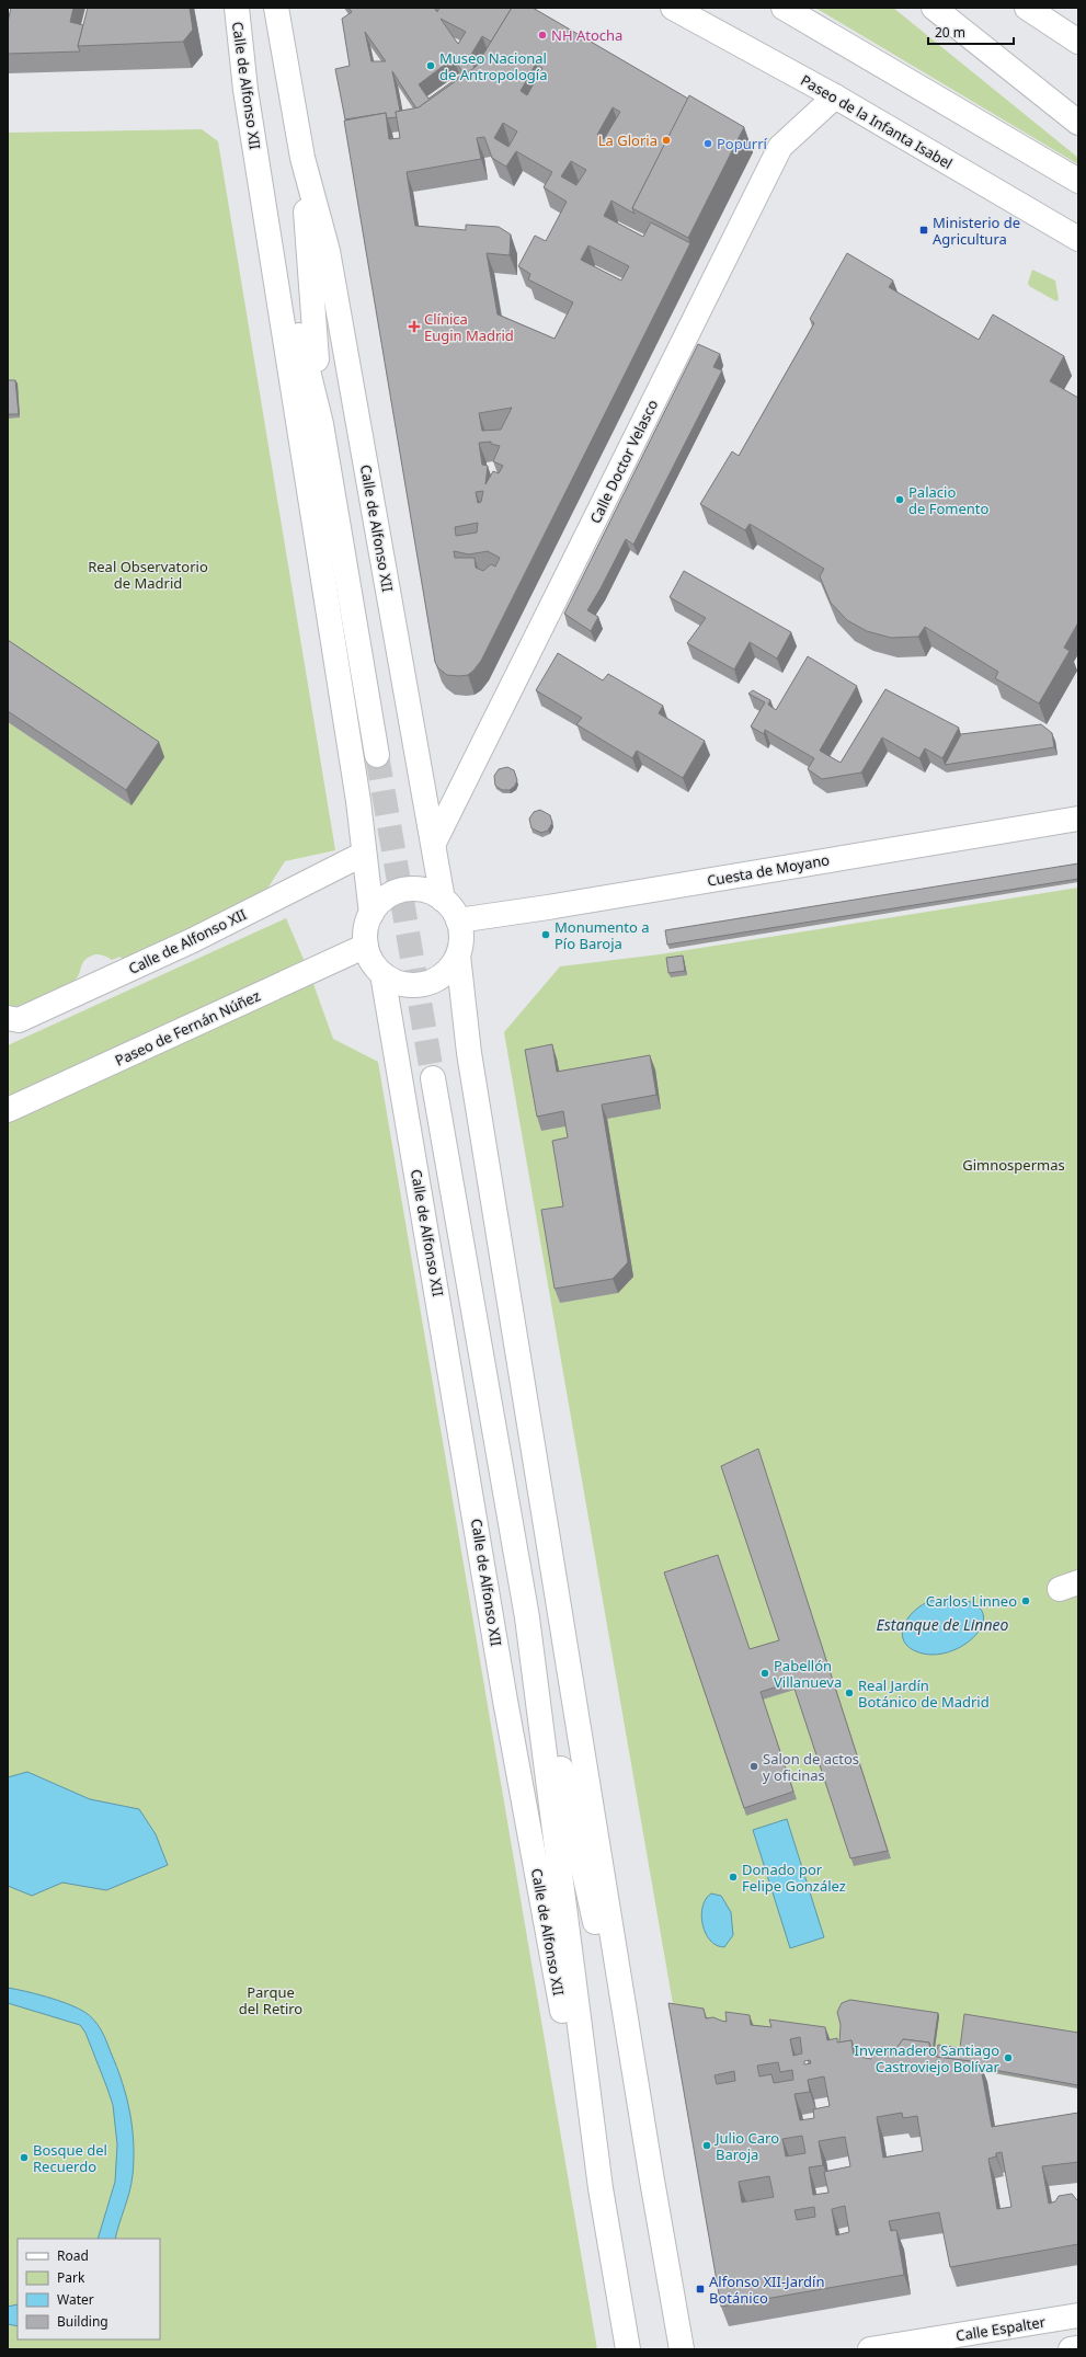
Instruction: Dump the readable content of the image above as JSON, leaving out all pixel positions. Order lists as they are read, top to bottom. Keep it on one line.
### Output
{"streets":{"main road":["Calle de Alfonso XII","Paseo de la Infanta Isabel","Calle Doctor Velasco","Cuesta de Moyano","Paseo de Fernán Núñez","Calle Espalter"]},"crossings":[["Calle de Alfonso XII","Calle Doctor Velasco"],["Calle de Alfonso XII","Cuesta de Moyano"],["Calle de Alfonso XII","Paseo de Fernán Núñez"],["Paseo de la Infanta Isabel","Calle Doctor Velasco"],["Cuesta de Moyano","Paseo de Fernán Núñez"]],"water":["Estanque de Linneo"],"parks":["Real Observatorio de Madrid","Gimnospermas","Parque del Retiro"],"places":{"other":["NH Atocha","Museo Nacional de Antropología","La Gloria","Popurrí","Palacio de Fomento","Monumento a Pío Baroja","Carlos Linneo","Pabellón Villanueva","Real Jardín Botánico de Madrid","Salon de actos y oficinas","Donado por Felipe González","Invernadero Santiago Castroviejo Bolívar","Julio Caro Baroja","Bosque del Recuerdo"],"transit":["Ministerio de Agricultura","Alfonso XII-Jardín Botánico"],"health":["Clínica Eugin Madrid"]},"legend":["Road","Park","Water","Building"],"scale_bar":"20 m"}
